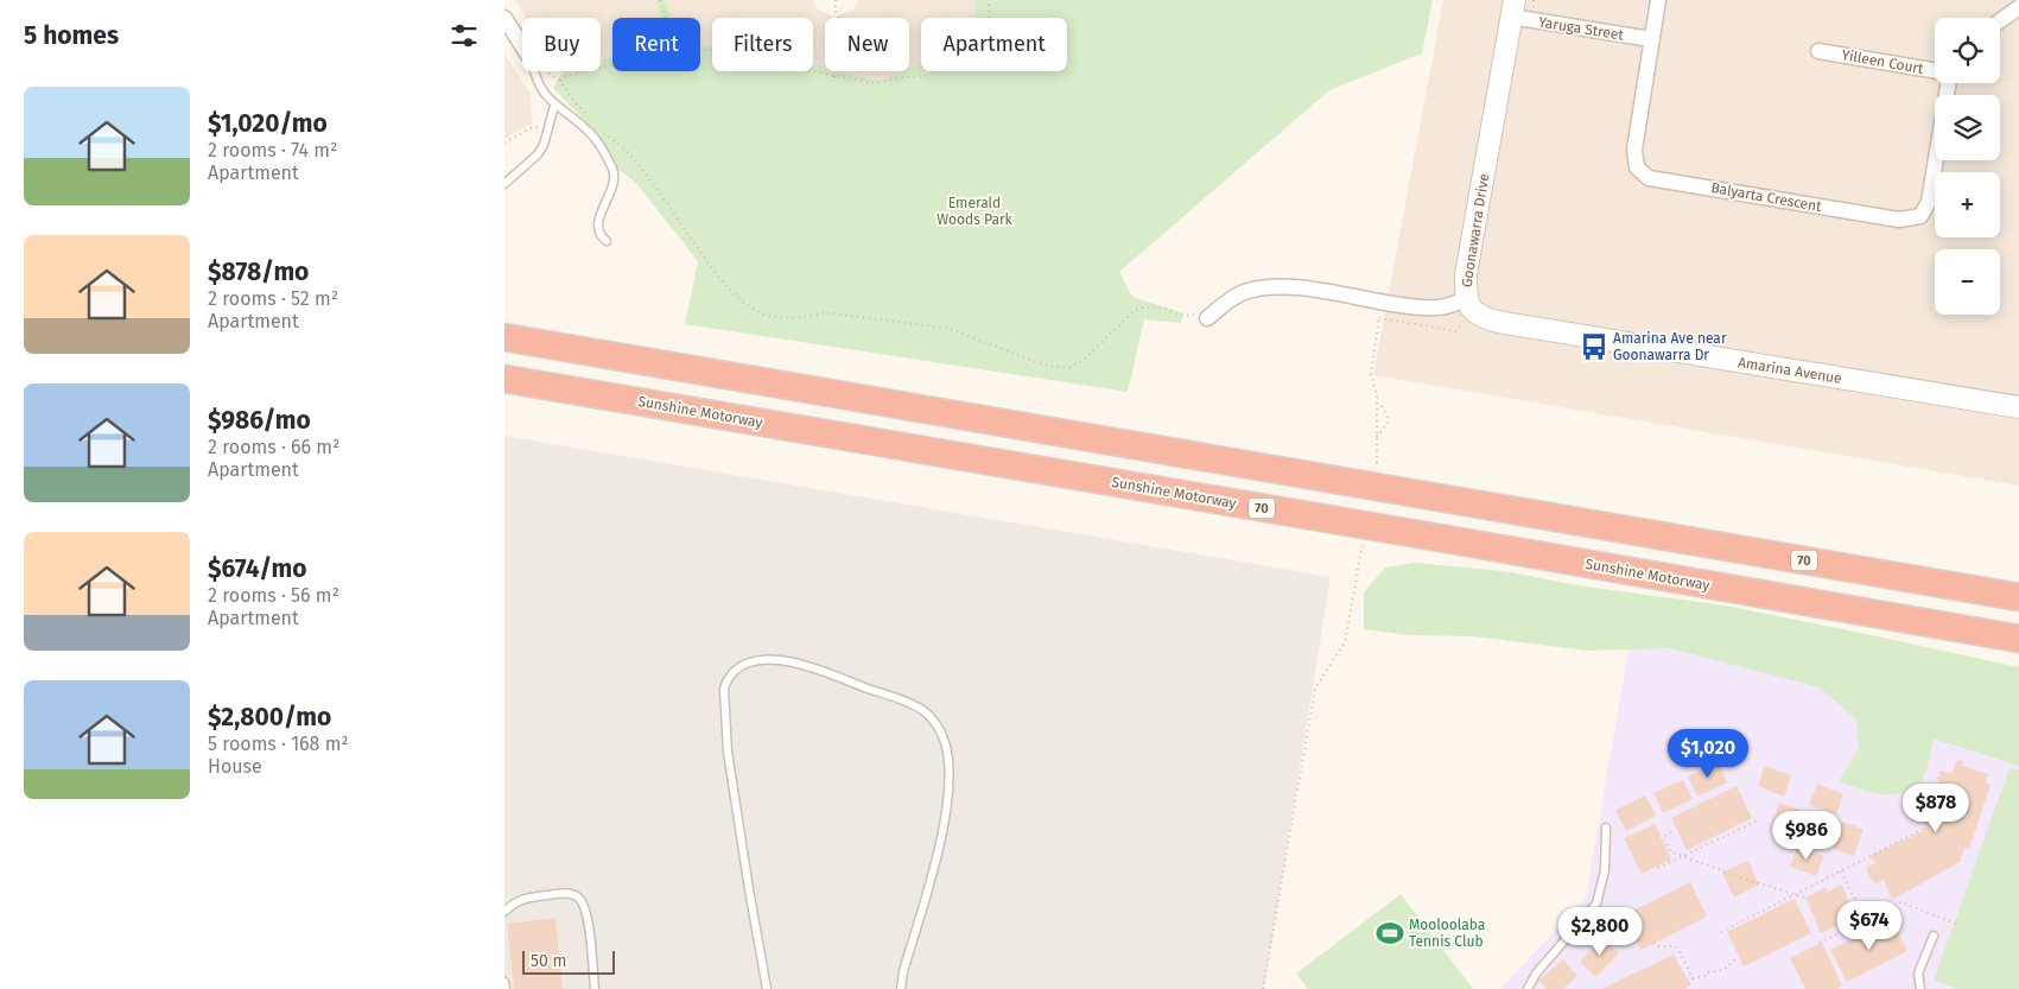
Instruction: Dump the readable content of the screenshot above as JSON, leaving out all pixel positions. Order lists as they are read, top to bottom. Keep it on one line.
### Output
{"streets":{"highway":["Sunshine Motorway","70"],"street":["Yaruga Street","Yilleen Court","Balyarta Crescent","Goonawarra Drive","Amarina Avenue"]},"crossings":[["Yaruga Street","Balyarta Crescent"],["Yaruga Street","Goonawarra Drive"],["Goonawarra Drive","Amarina Avenue"]],"parks":["Emerald Woods Park"],"places":{"bus stop":["Amarina Ave near Goonawarra Dr"],"sports":["Mooloolaba Tennis Club"]},"scale_bar":"50 m","page":{"heading":"5 homes","map_buttons":["+","−"],"chip":["Buy","Rent","Filters","New","Apartment"],"list":[{"name":"$1,020/mo","note":"2 rooms · 74 m² · Apartment"},{"name":"$878/mo","note":"2 rooms · 52 m² · Apartment"},{"name":"$986/mo","note":"2 rooms · 66 m² · Apartment"},{"name":"$674/mo","note":"2 rooms · 56 m² · Apartment"},{"name":"$2,800/mo","note":"5 rooms · 168 m² · House"}],"price":["$1,020","$878","$986","$674","$2,800"],"scale":"50 m"}}
